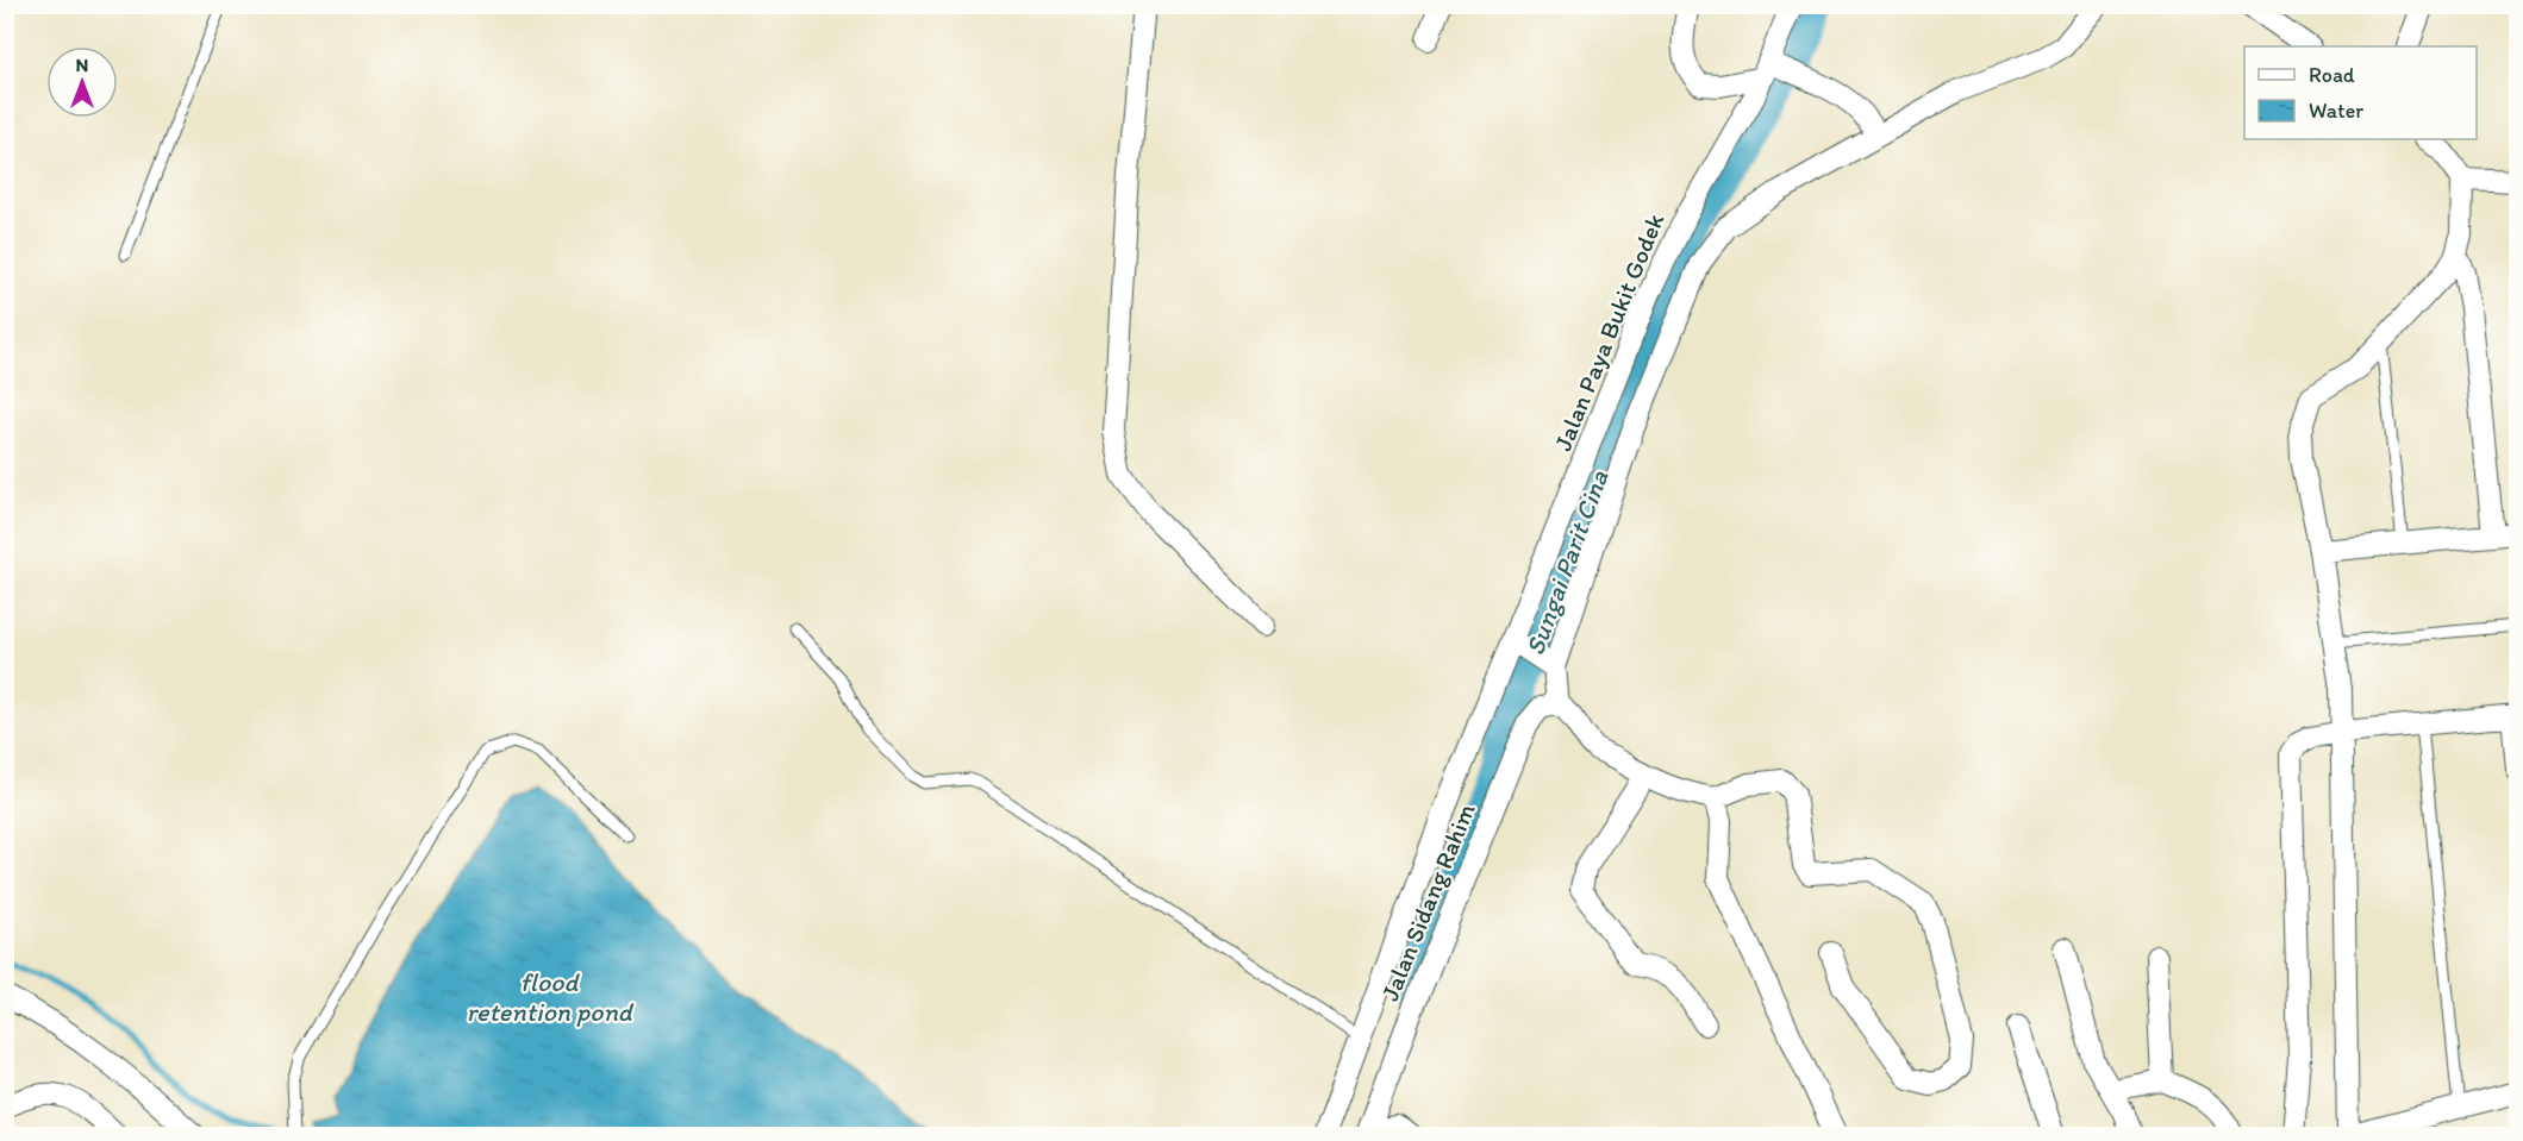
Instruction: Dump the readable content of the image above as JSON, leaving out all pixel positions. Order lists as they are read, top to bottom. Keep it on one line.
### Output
{"streets":{"street":["Jalan Paya Bukit Godek","Jalan Sidang Rahim"]},"water":["Sungai Parit Cina","flood retention pond"],"legend":["Road","Water"],"north":"top"}
